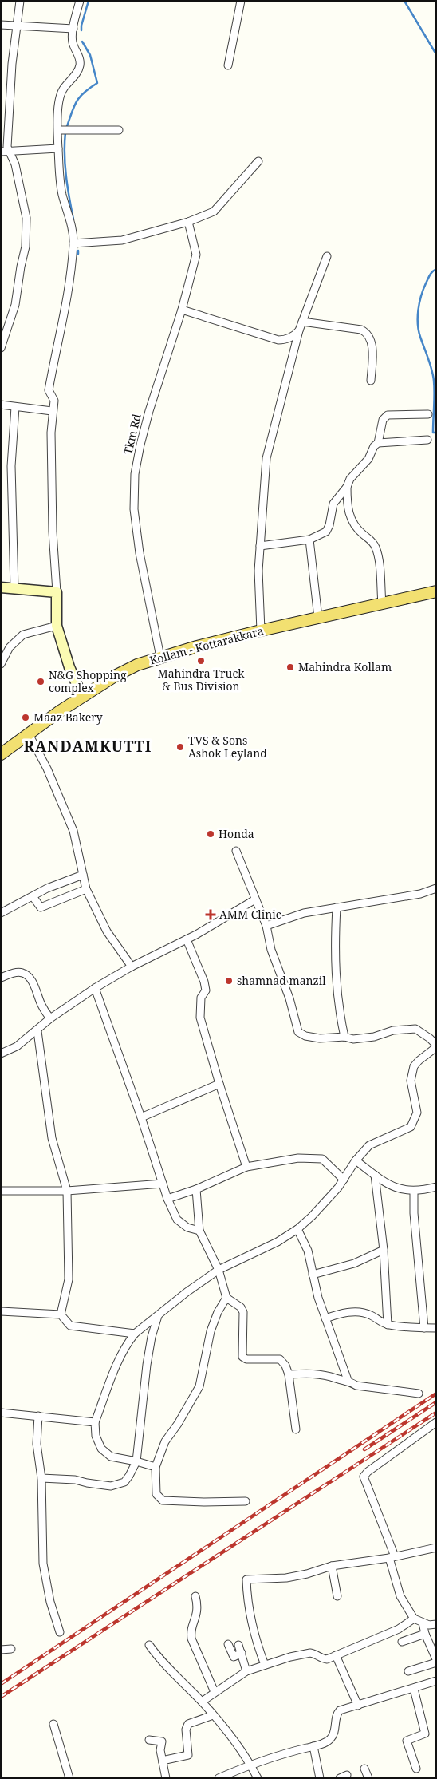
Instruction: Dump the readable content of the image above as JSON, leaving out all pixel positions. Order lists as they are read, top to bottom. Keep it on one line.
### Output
{"streets":{"main road":["Kollam - Kottarakkara"],"street":["Tkm Rd"]},"crossings":[["Tkm Rd","Kollam - Kottarakkara"]],"districts":["RANDAMKUTTI"],"places":{"other":["Mahindra Truck & Bus Division","Mahindra Kollam","N&G Shopping complex","Maaz Bakery","TVS & Sons Ashok Leyland","Honda","shamnad manzil"],"health":["AMM Clinic"]}}
